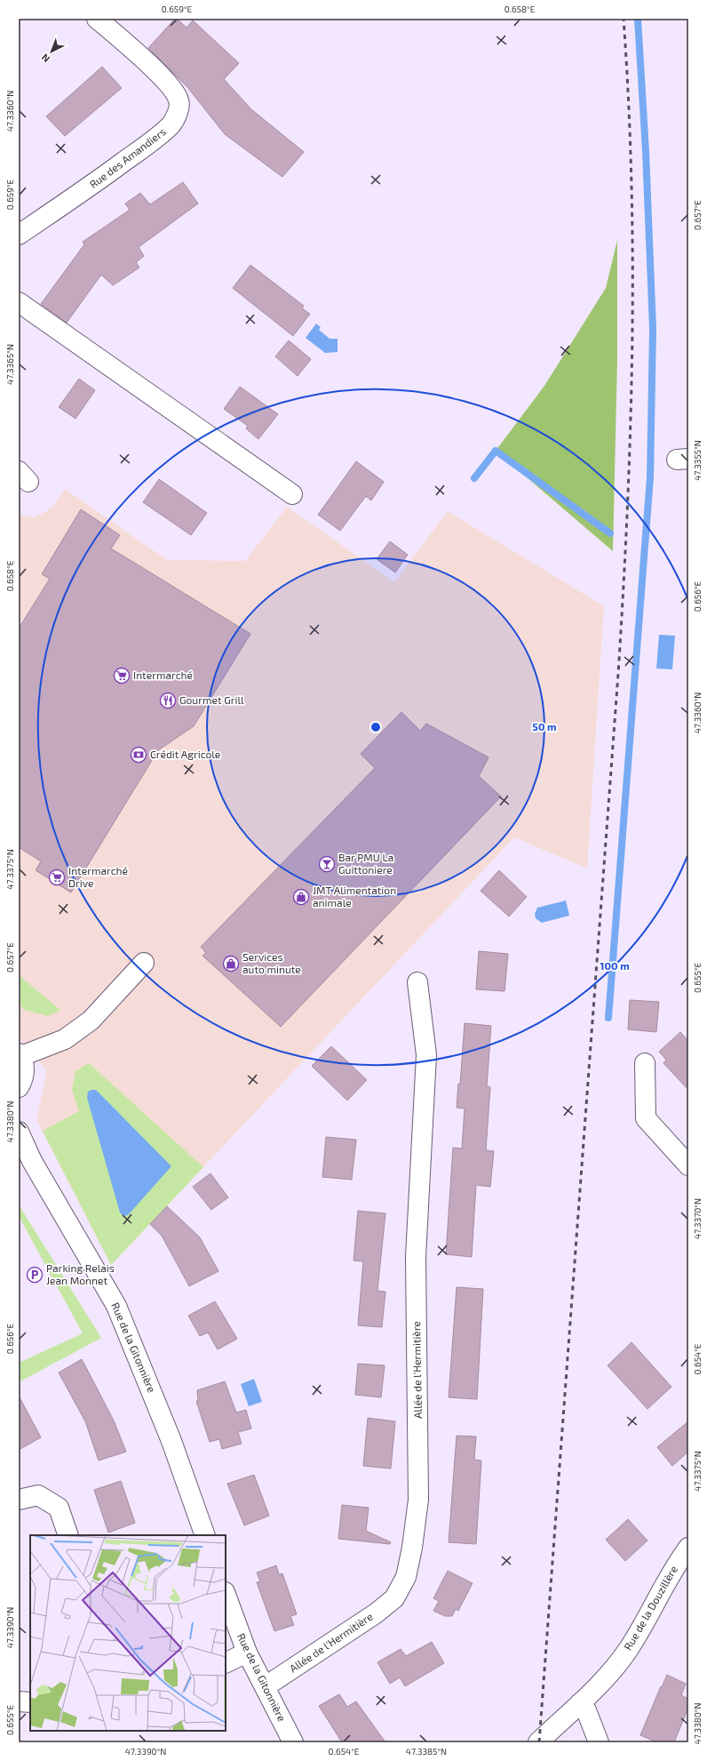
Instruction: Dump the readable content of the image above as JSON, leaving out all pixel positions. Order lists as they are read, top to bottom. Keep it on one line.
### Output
{"streets":{"street":["Rue des Amandiers","Rue de la Gitonnière","Allée de l'Hermitière","Rue de la Douzillère"]},"crossings":[["Rue de la Gitonnière","Allée de l'Hermitière"]],"places":{"supermarket":["Intermarché","Intermarché Drive"],"restaurant":["Gourmet Grill"],"bank":["Crédit Agricole"],"bar":["Bar PMU La Guittoniere"],"shop":["JMT Alimentation animale","Services auto minute"],"parking":["Parking Relais Jean Monnet"]},"north":"bottom left","coordinates":["0.659°E","0.658°E","47.3360°N","0.657°E","47.3365°N","47.3355°N","0.656°E","47.3375°N","0.655°E","47.3380°N","47.3370°N","0.654°E","47.3390°N","47.3385°N"],"rings":["50 m","100 m"]}
